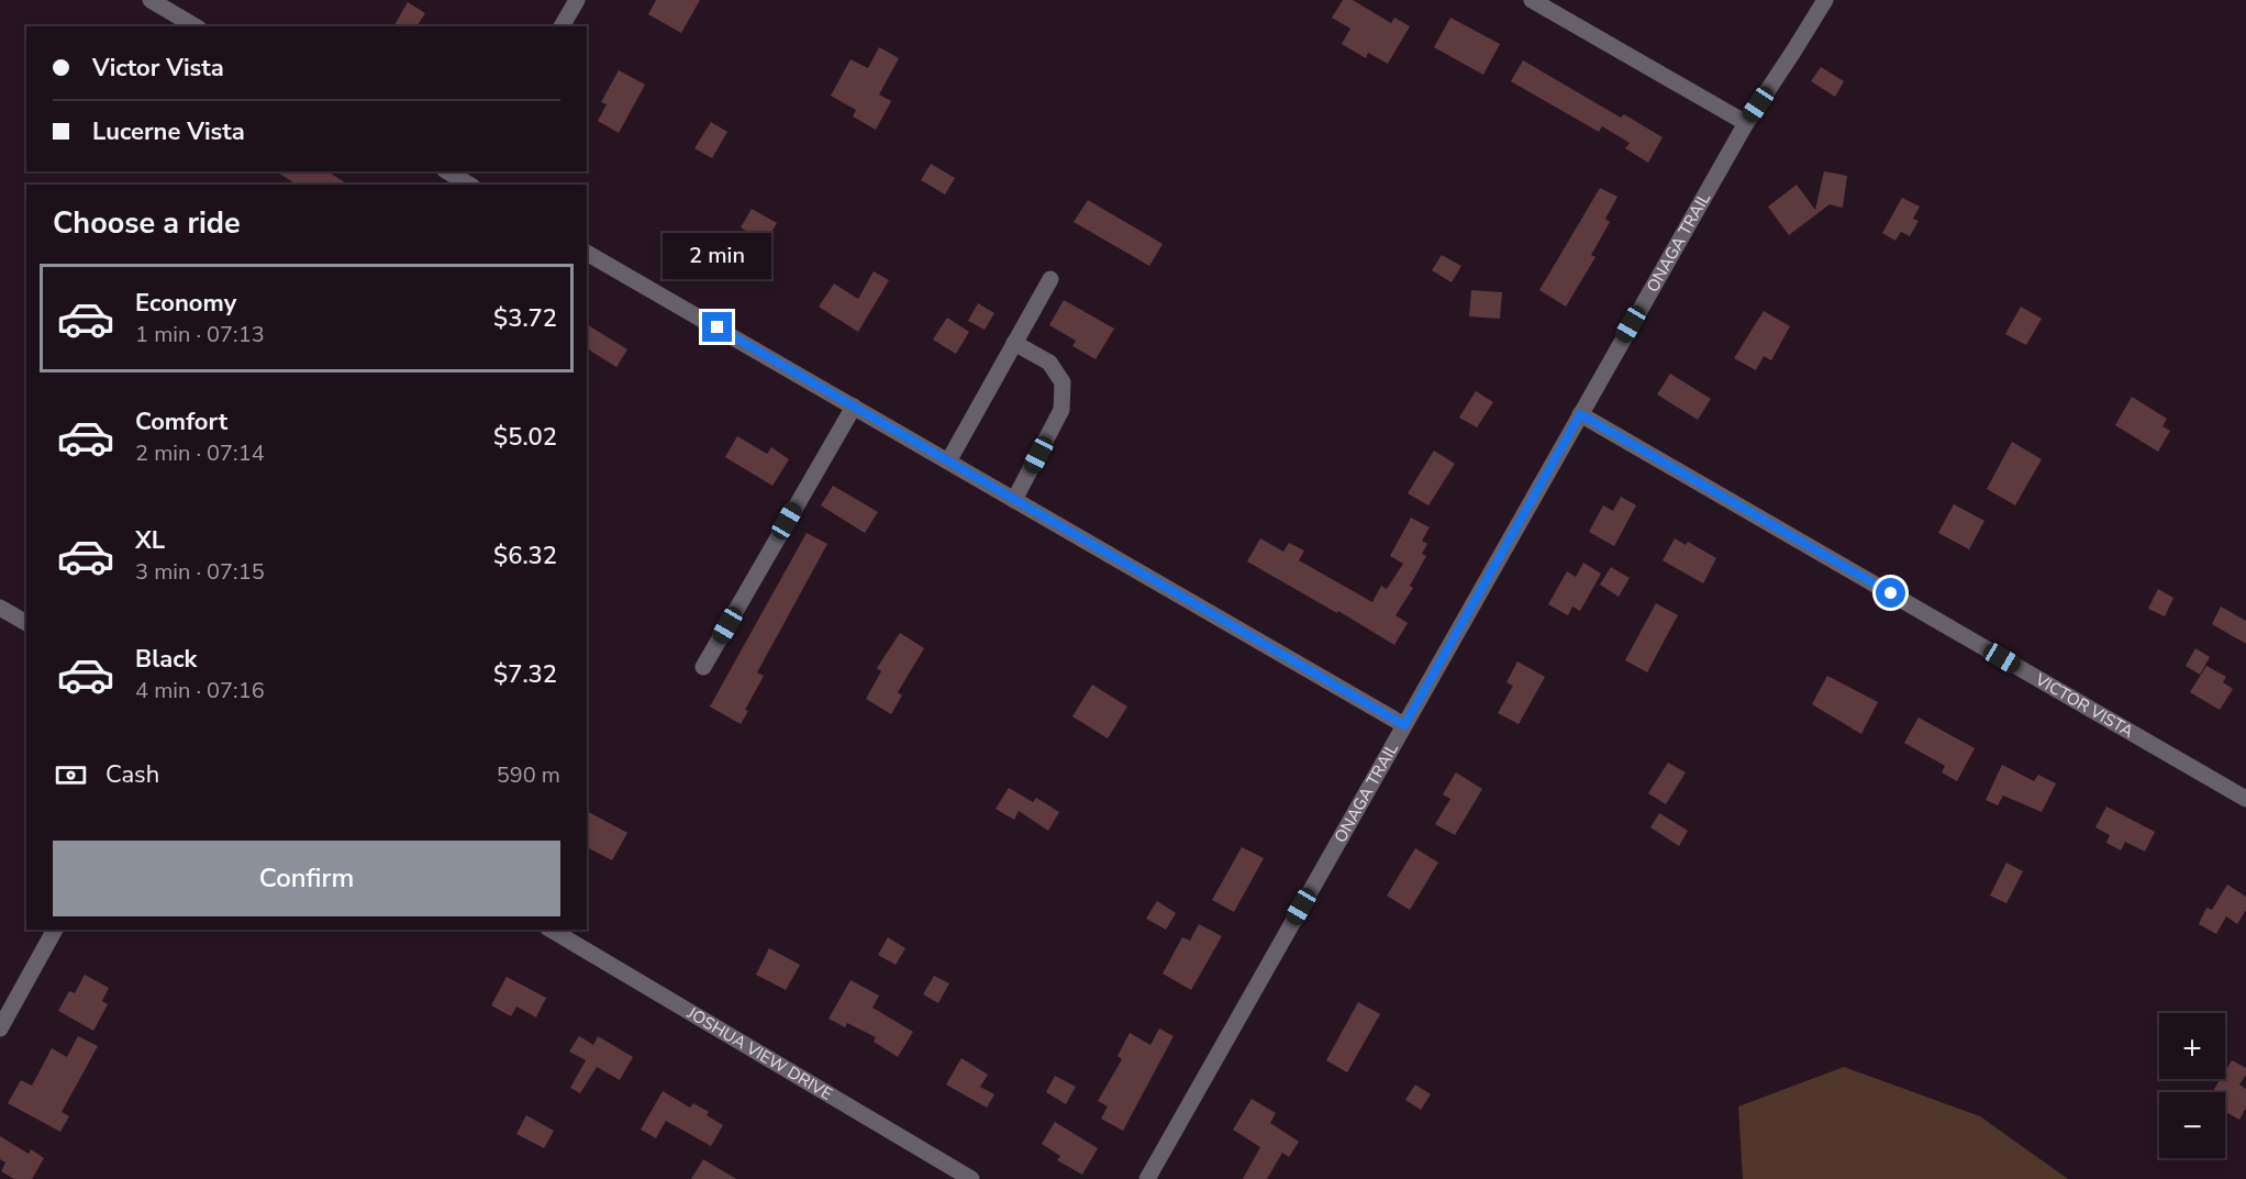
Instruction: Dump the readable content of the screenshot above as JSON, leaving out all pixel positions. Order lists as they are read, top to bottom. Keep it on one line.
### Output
{"streets":{"street":["ONAGA TRAIL","VICTOR VISTA","JOSHUA VIEW DRIVE"]},"crossings":[["ONAGA TRAIL","VICTOR VISTA"]],"page":{"banner":["Victor Vista","Lucerne Vista"],"heading":"Choose a ride","bubble":"2 min","list":[{"name":"Economy","note":"1 min · 07:13","value":"$3.72"},{"name":"Comfort","note":"2 min · 07:14","value":"$5.02"},{"name":"XL","note":"3 min · 07:15","value":"$6.32"},{"name":"Black","note":"4 min · 07:16","value":"$7.32"}],"pay":["Cash","590 m"],"buttons":"Confirm","map_buttons":["+","−"]}}
